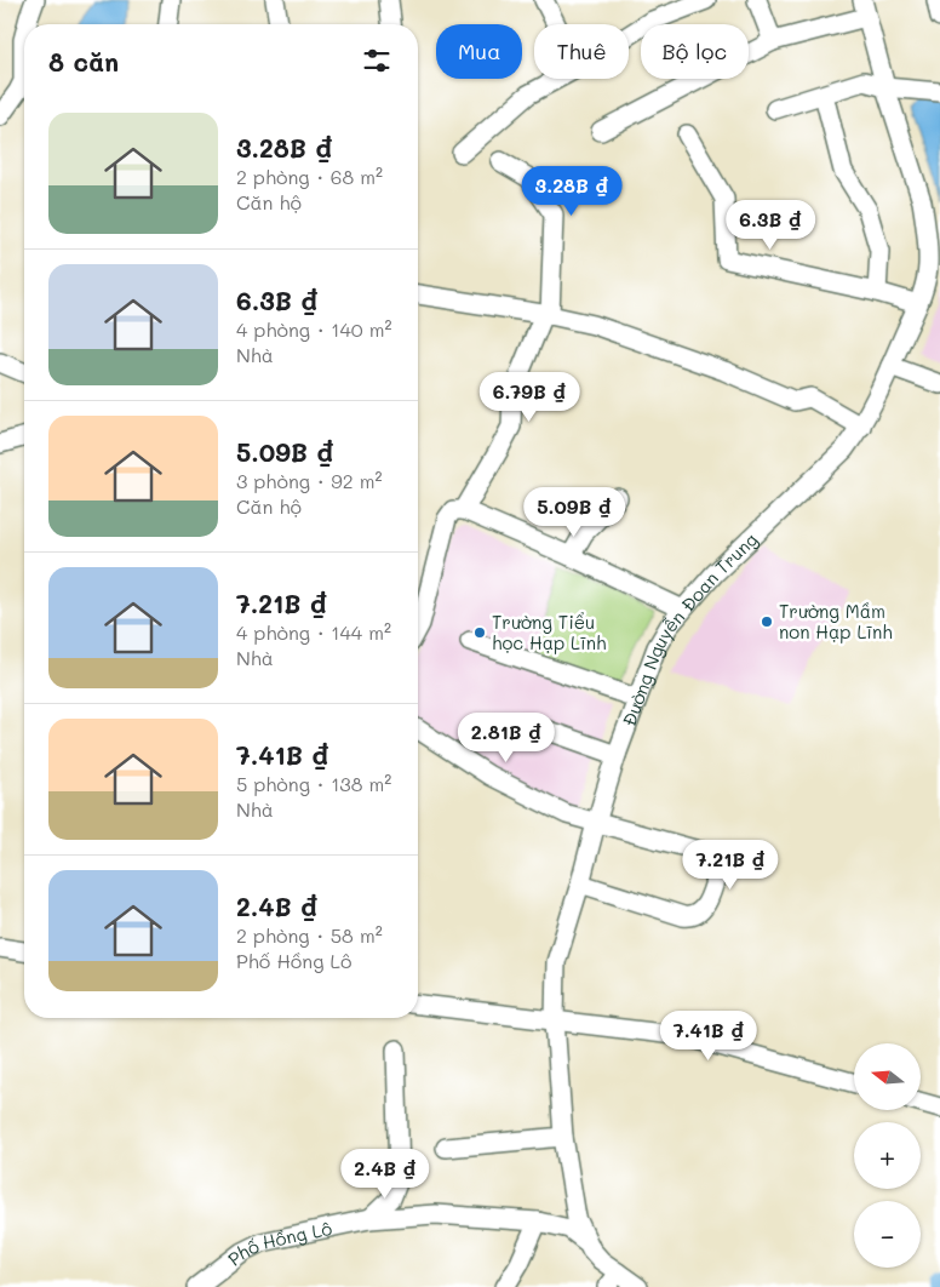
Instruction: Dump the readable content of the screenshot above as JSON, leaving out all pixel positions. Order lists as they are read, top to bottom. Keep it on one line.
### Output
{"streets":{"street":["Đường Nguyễn Đoan Trung","Phố Hồng Lô"]},"crossings":[["Đường Nguyễn Đoan Trung","Phố Hồng Lô"]],"places":["Trường Mầm non Hạp Lĩnh","Trường Tiểu học Hạp Lĩnh"],"north":"left","page":{"chip":["Mua","Thuê","Bộ lọc"],"heading":"8 căn","list":[{"name":"3.28B ₫","note":"2 phòng · 68 m² · Căn hộ"},{"name":"6.3B ₫","note":"4 phòng · 140 m² · Nhà"},{"name":"5.09B ₫","note":"3 phòng · 92 m² · Căn hộ"},{"name":"7.21B ₫","note":"4 phòng · 144 m² · Nhà"},{"name":"7.41B ₫","note":"5 phòng · 138 m² · Nhà"},{"name":"2.4B ₫","note":"2 phòng · 58 m² · Phố Hồng Lô"}],"price":["3.28B ₫","6.3B ₫","6.79B ₫","5.09B ₫","2.81B ₫","7.21B ₫","7.41B ₫","2.4B ₫"],"map_buttons":["+","−"]}}
